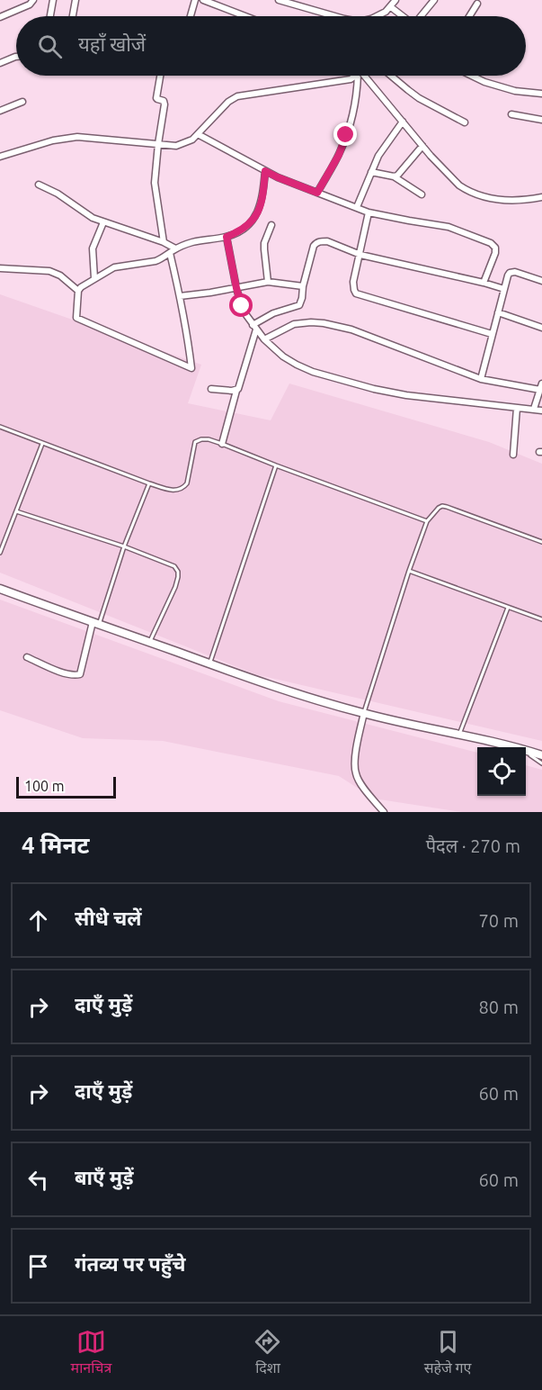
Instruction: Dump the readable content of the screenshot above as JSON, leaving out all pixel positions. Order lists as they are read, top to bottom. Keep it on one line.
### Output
{"scale_bar":"100 m","page":{"search":"यहाँ खोजें","scale":"100 m","heading":["4 मिनट","पैदल · 270 m"],"list":[["सीधे चलें","70 m"],["दाएँ मुड़ें","80 m"],["दाएँ मुड़ें","60 m"],["बाएँ मुड़ें","60 m"],"गंतव्य पर पहुँचे"],"nav":["मानचित्र","दिशा","सहेजे गए"]}}
